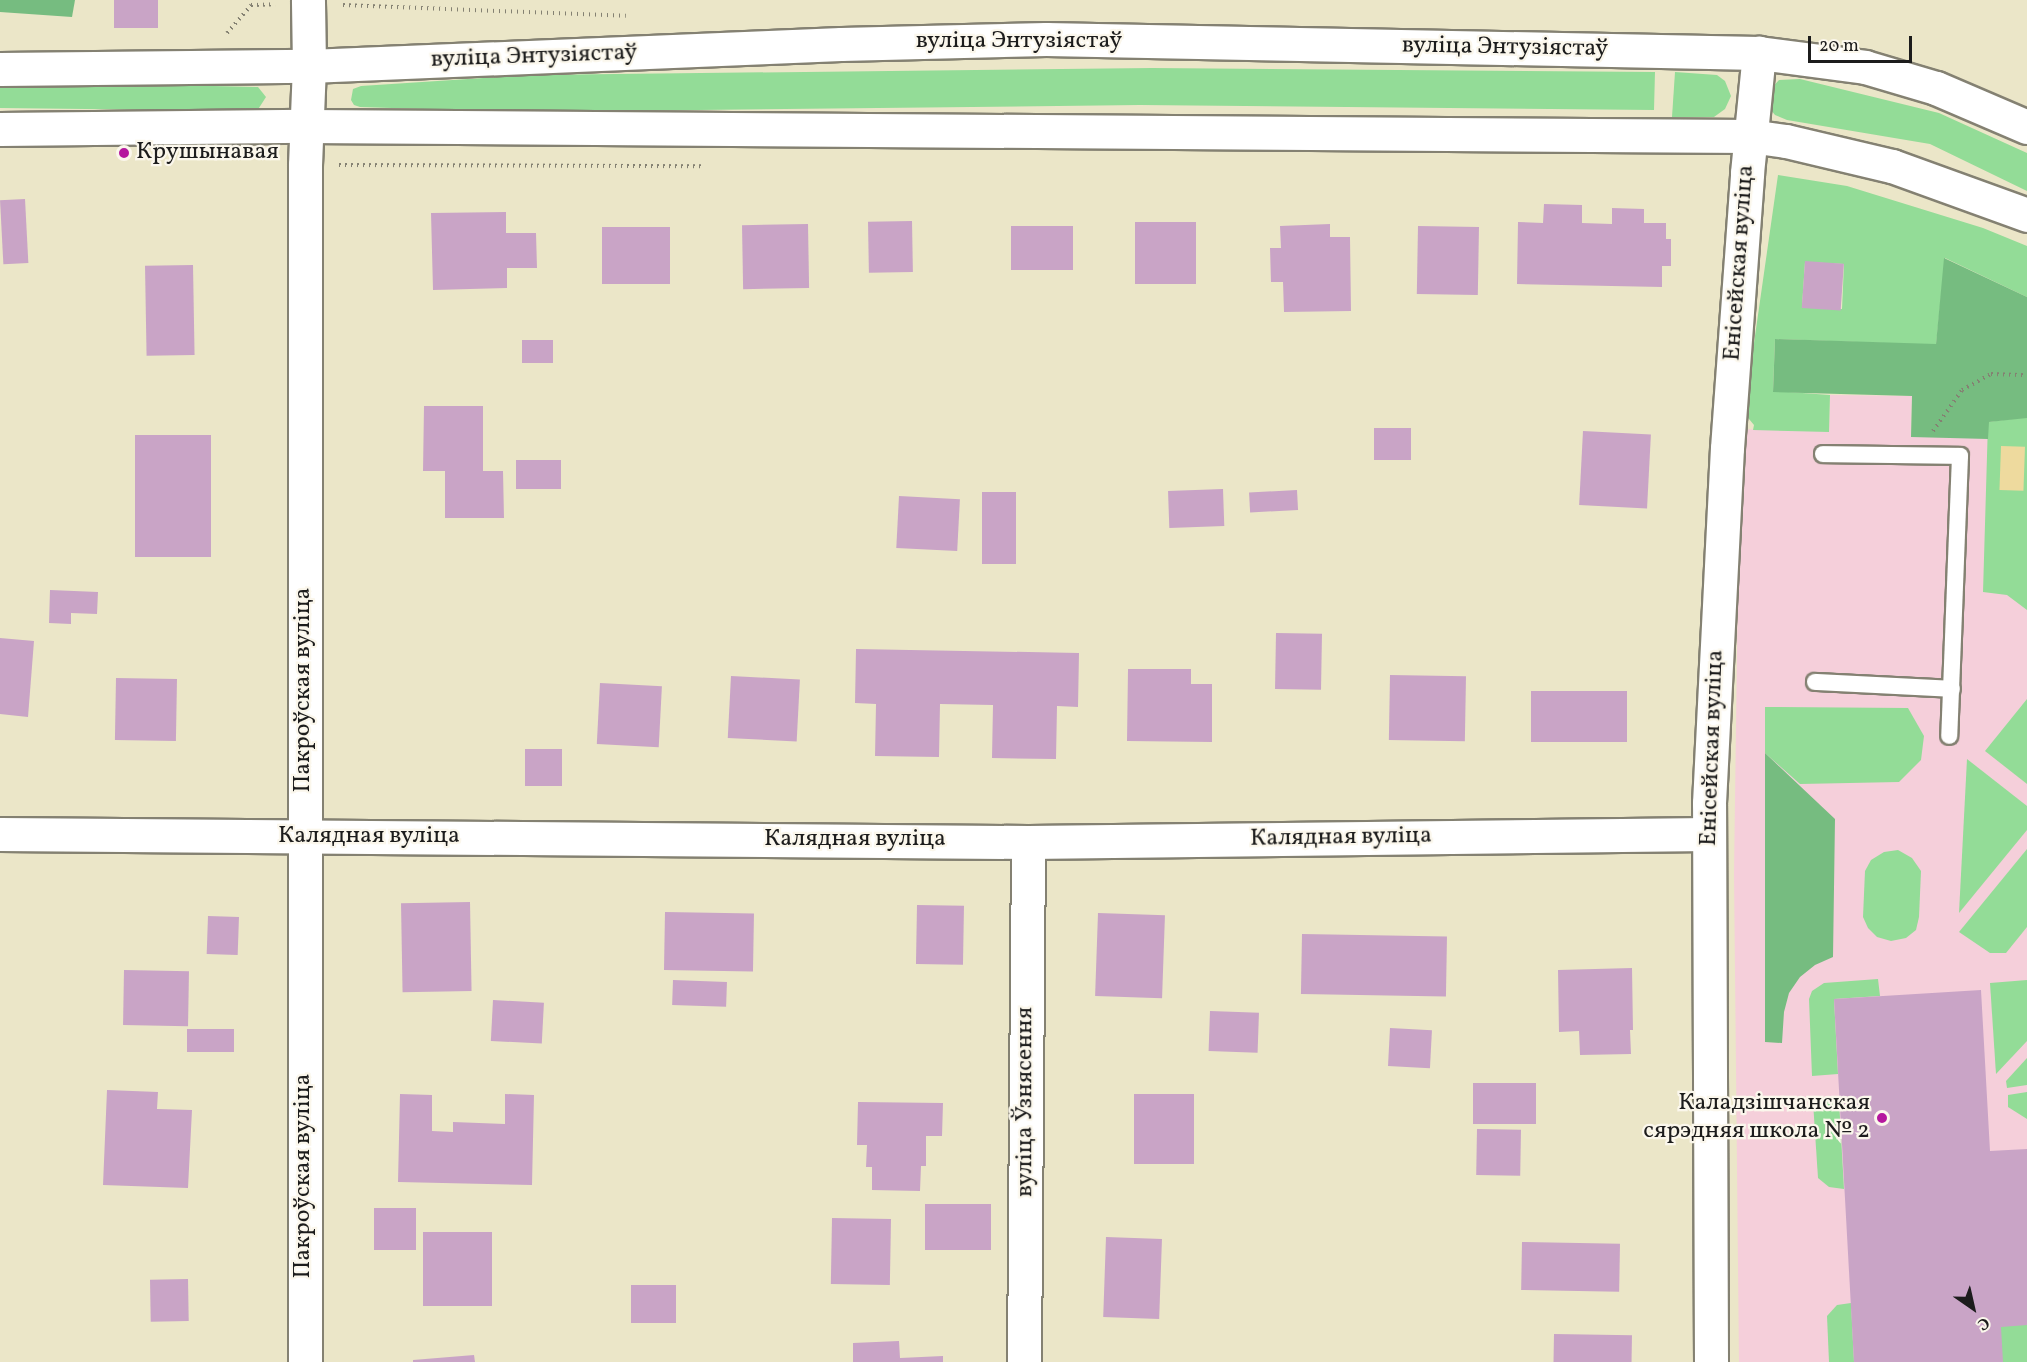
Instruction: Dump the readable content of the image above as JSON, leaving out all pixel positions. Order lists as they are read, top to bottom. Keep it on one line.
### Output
{"streets":{"street":["вуліца Энтузіястаў","Енісейская вуліца","Пакроўская вуліца","Калядная вуліца","вуліца Ўзнясення"]},"crossings":[["вуліца Энтузіястаў","Енісейская вуліца"],["вуліца Энтузіястаў","Пакроўская вуліца"],["Енісейская вуліца","Калядная вуліца"],["Пакроўская вуліца","Калядная вуліца"],["Калядная вуліца","вуліца Ўзнясення"]],"places":["Крушынавая","Каладзішчанская сярэдняя школа № 2"],"scale_bar":"20 m","north":"bottom right"}
